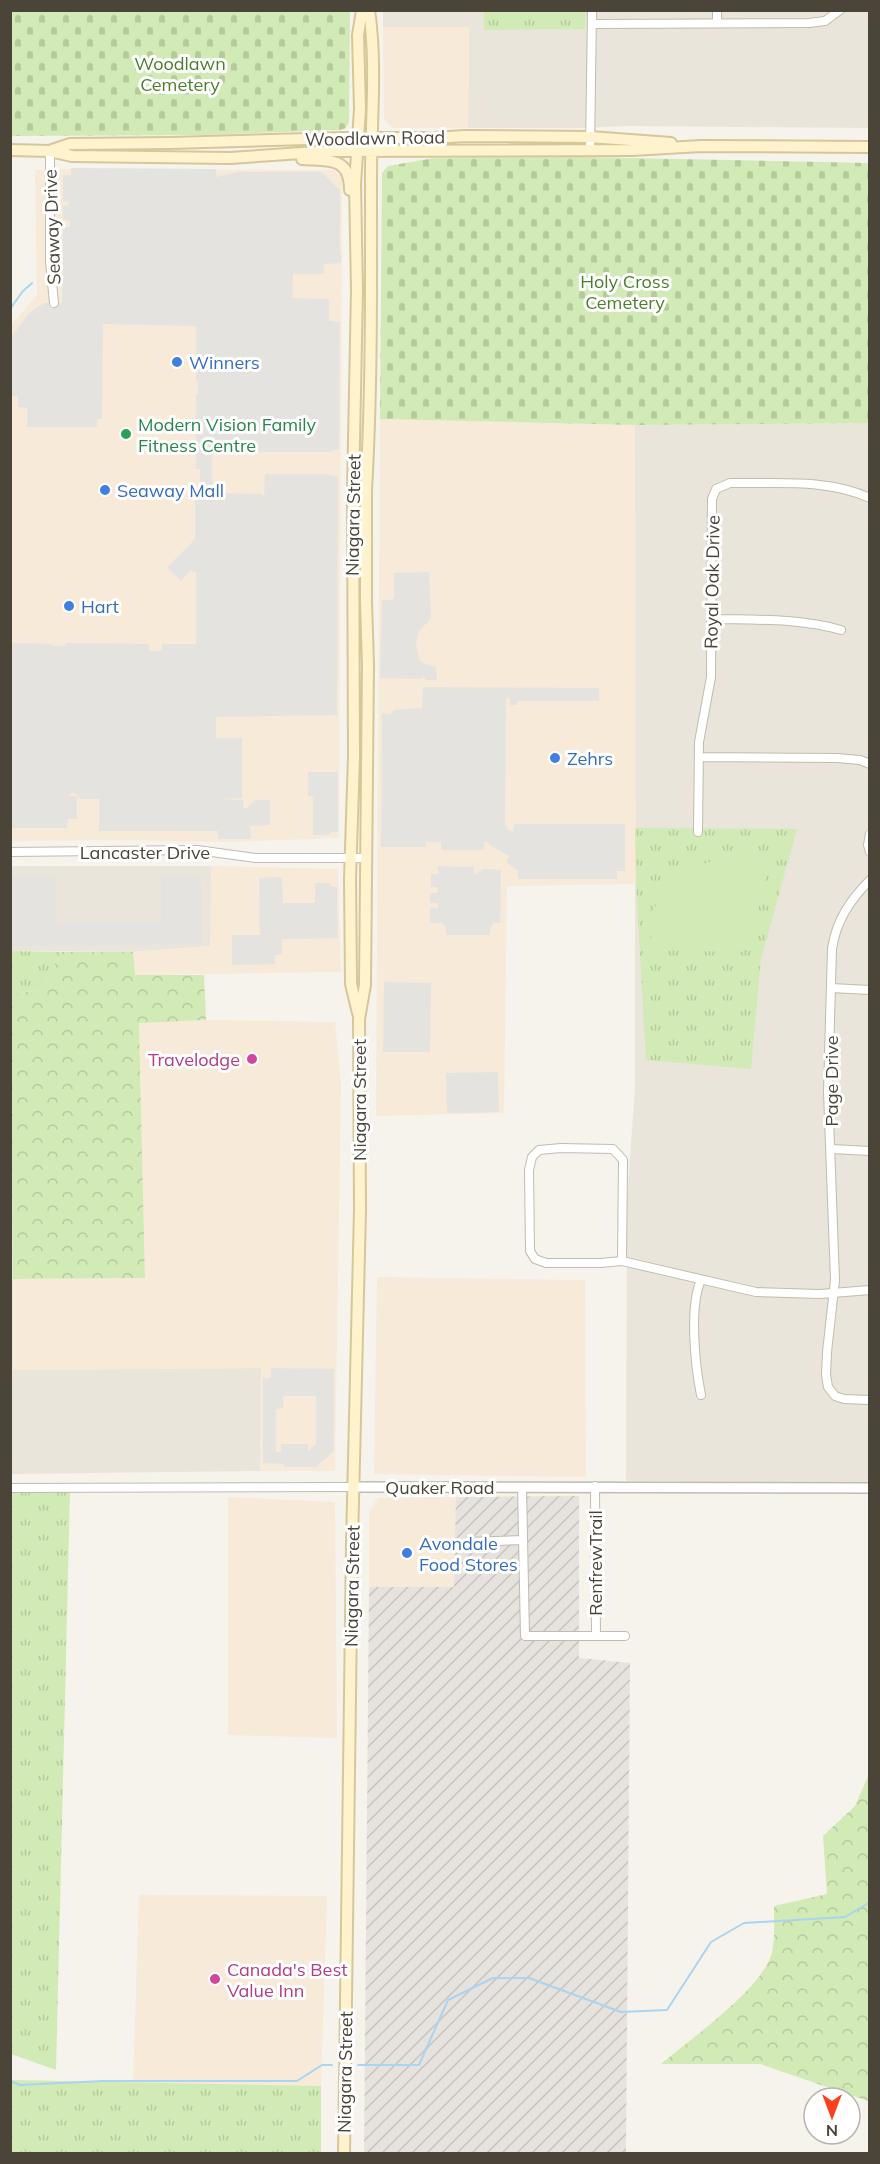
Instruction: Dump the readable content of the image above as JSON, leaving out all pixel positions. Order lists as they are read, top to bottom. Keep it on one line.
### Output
{"streets":{"main road":["Woodlawn Road","Niagara Street"],"street":["Seaway Drive","Royal Oak Drive","Lancaster Drive","Page Drive","Quaker Road","RenfrewTrail"]},"crossings":[["Woodlawn Road","Seaway Drive"],["Woodlawn Road","Niagara Street"],["Niagara Street","Lancaster Drive"],["Niagara Street","Quaker Road"],["Quaker Road","RenfrewTrail"]],"parks":["Woodlawn Cemetery","Holy Cross Cemetery"],"places":["Winners","Modern Vision Family Fitness Centre","Seaway Mall","Hart","Zehrs","Travelodge","Avondale Food Stores","Canada's Best Value Inn"],"north":"bottom"}
